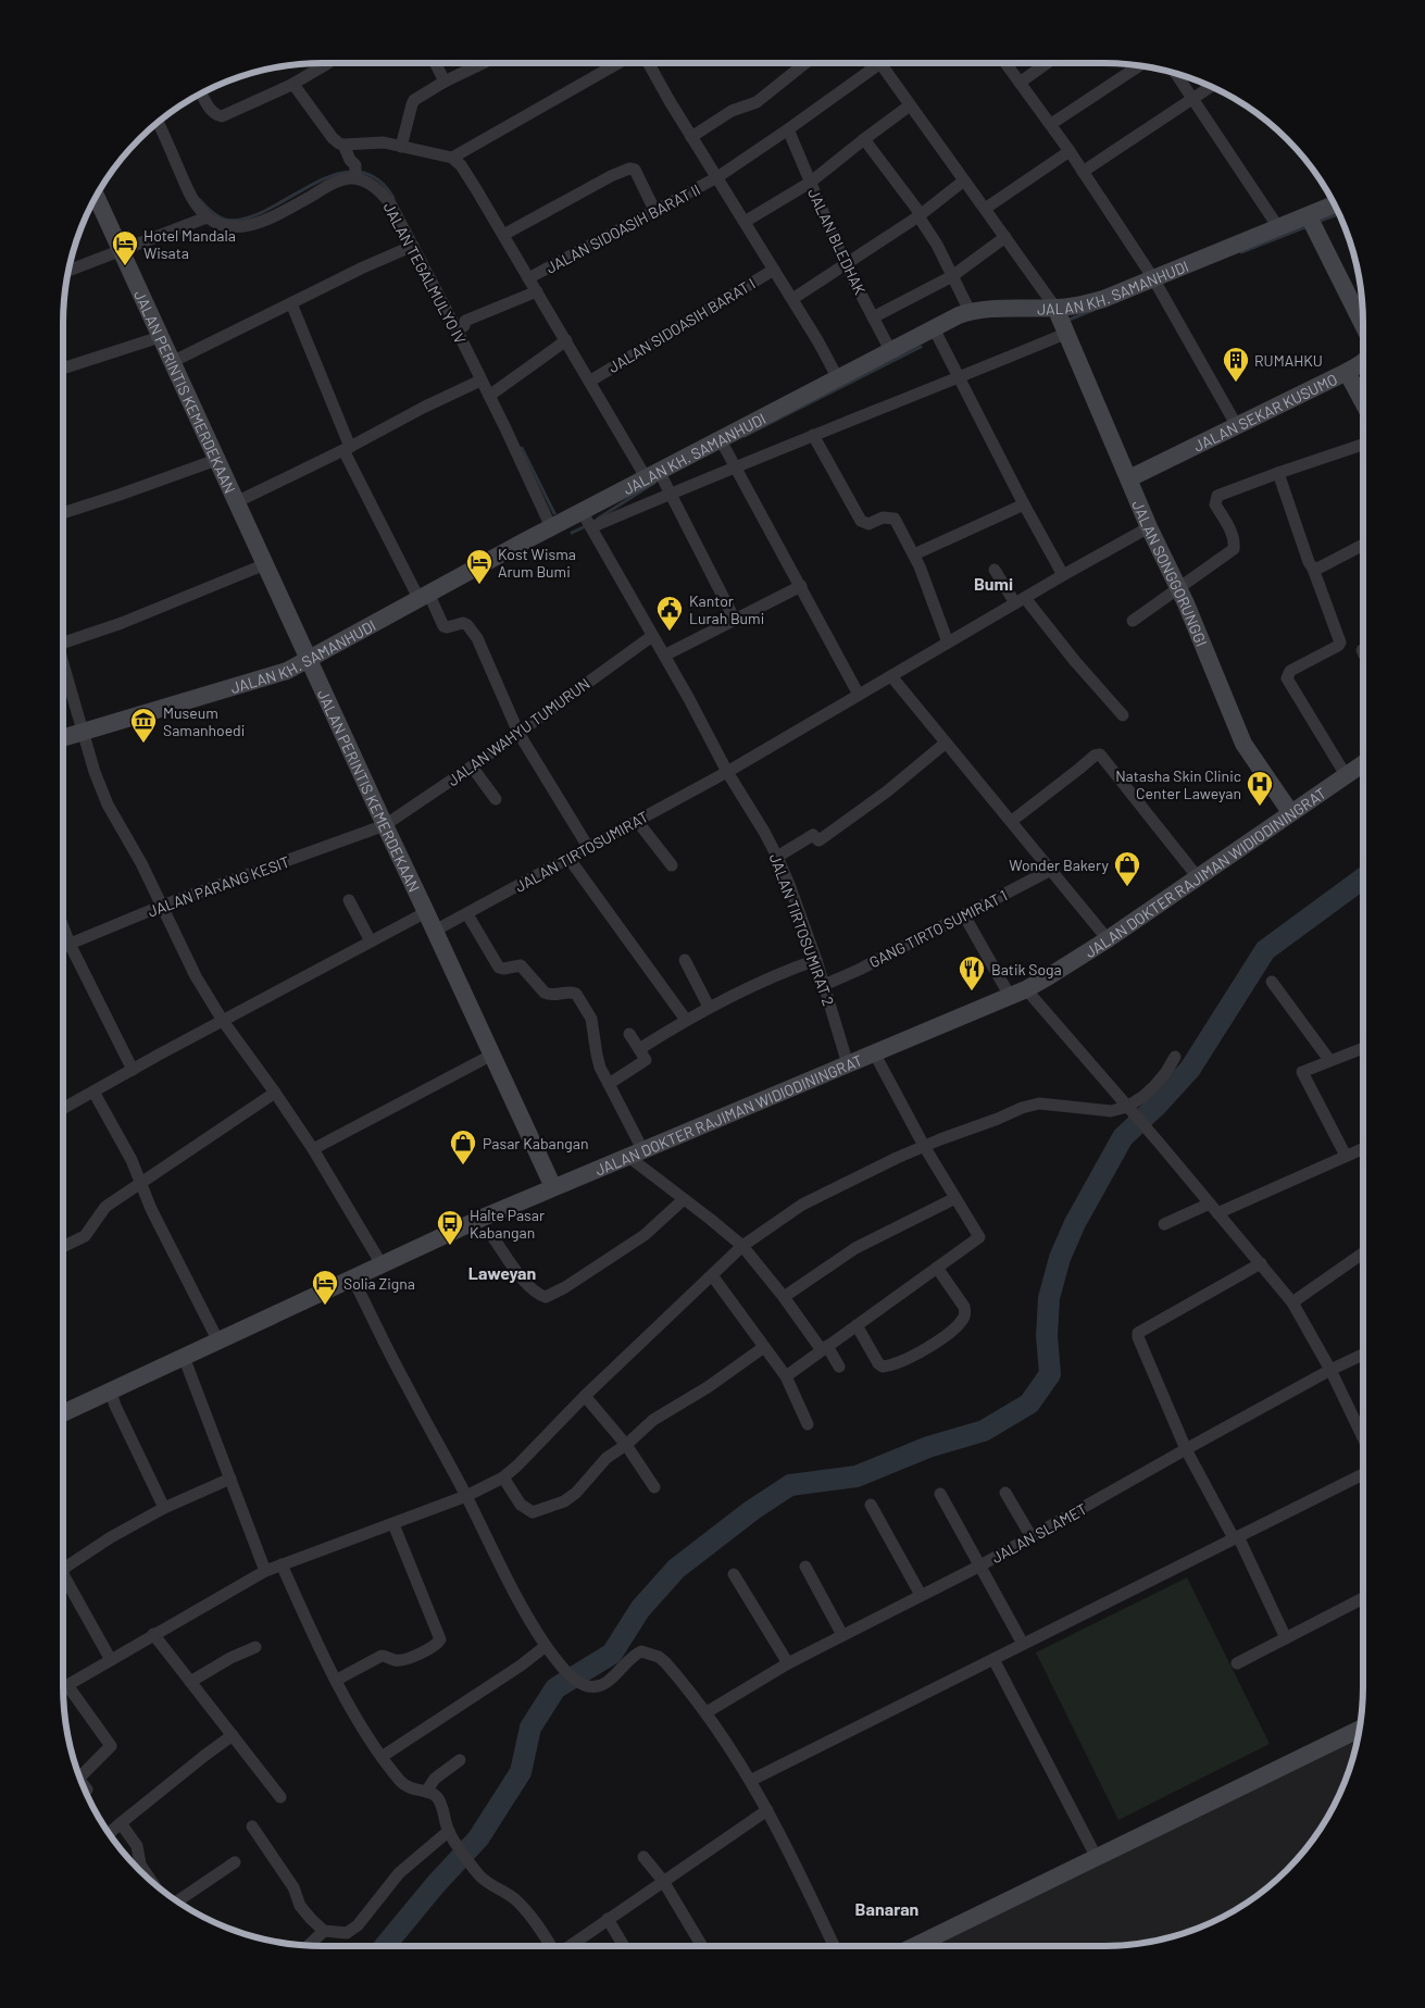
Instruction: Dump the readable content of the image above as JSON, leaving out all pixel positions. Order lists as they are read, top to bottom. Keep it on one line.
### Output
{"streets":{"main road":["JALAN KH. SAMANHUDI","JALAN PERINTIS KEMERDEKAAN","JALAN SEKAR KUSUMO","JALAN SONGGORUNGGI","JALAN DOKTER RAJIMAN WIDIODININGRAT"],"street":["JALAN SIDOASIH BARAT II","JALAN BLEDHAK","JALAN TEGALMULYO IV","JALAN SIDOASIH BARAT I","JALAN WAHYU TUMURUN","JALAN TIRTOSUMIRAT","JALAN PARANG KESIT","GANG TIRTO SUMIRAT 1","JALAN TIRTOSUMIRAT 2","JALAN SLAMET"]},"crossings":[["JALAN SIDOASIH BARAT II","JALAN BLEDHAK"],["JALAN BLEDHAK","JALAN KH. SAMANHUDI"],["JALAN TEGALMULYO IV","JALAN KH. SAMANHUDI"],["JALAN KH. SAMANHUDI","JALAN PERINTIS KEMERDEKAAN"],["JALAN KH. SAMANHUDI","JALAN SEKAR KUSUMO"],["JALAN KH. SAMANHUDI","JALAN SONGGORUNGGI"],["JALAN KH. SAMANHUDI","JALAN TIRTOSUMIRAT 2"],["JALAN PERINTIS KEMERDEKAAN","JALAN WAHYU TUMURUN"],["JALAN PERINTIS KEMERDEKAAN","JALAN TIRTOSUMIRAT"],["JALAN PERINTIS KEMERDEKAAN","JALAN DOKTER RAJIMAN WIDIODININGRAT"],["JALAN PERINTIS KEMERDEKAAN","JALAN PARANG KESIT"],["JALAN SEKAR KUSUMO","JALAN SONGGORUNGGI"],["JALAN SONGGORUNGGI","JALAN TIRTOSUMIRAT"],["JALAN SONGGORUNGGI","JALAN DOKTER RAJIMAN WIDIODININGRAT"],["JALAN WAHYU TUMURUN","JALAN PARANG KESIT"],["JALAN WAHYU TUMURUN","JALAN TIRTOSUMIRAT 2"],["JALAN TIRTOSUMIRAT","JALAN TIRTOSUMIRAT 2"],["JALAN DOKTER RAJIMAN WIDIODININGRAT","JALAN TIRTOSUMIRAT 2"],["GANG TIRTO SUMIRAT 1","JALAN TIRTOSUMIRAT 2"]],"districts":["Bumi","Laweyan","Banaran"],"places":{"hotel":["Hotel Mandala Wisata","Kost Wisma Arum Bumi","Solia Zigna"],"building":["RUMAHKU"],"public building":["Kantor Lurah Bumi"],"museum":["Museum Samanhoedi"],"hospital":["Natasha Skin Clinic Center Laweyan"],"shop":["Wonder Bakery","Pasar Kabangan"],"restaurant":["Batik Soga"],"bus stop":["Halte Pasar Kabangan"]}}
